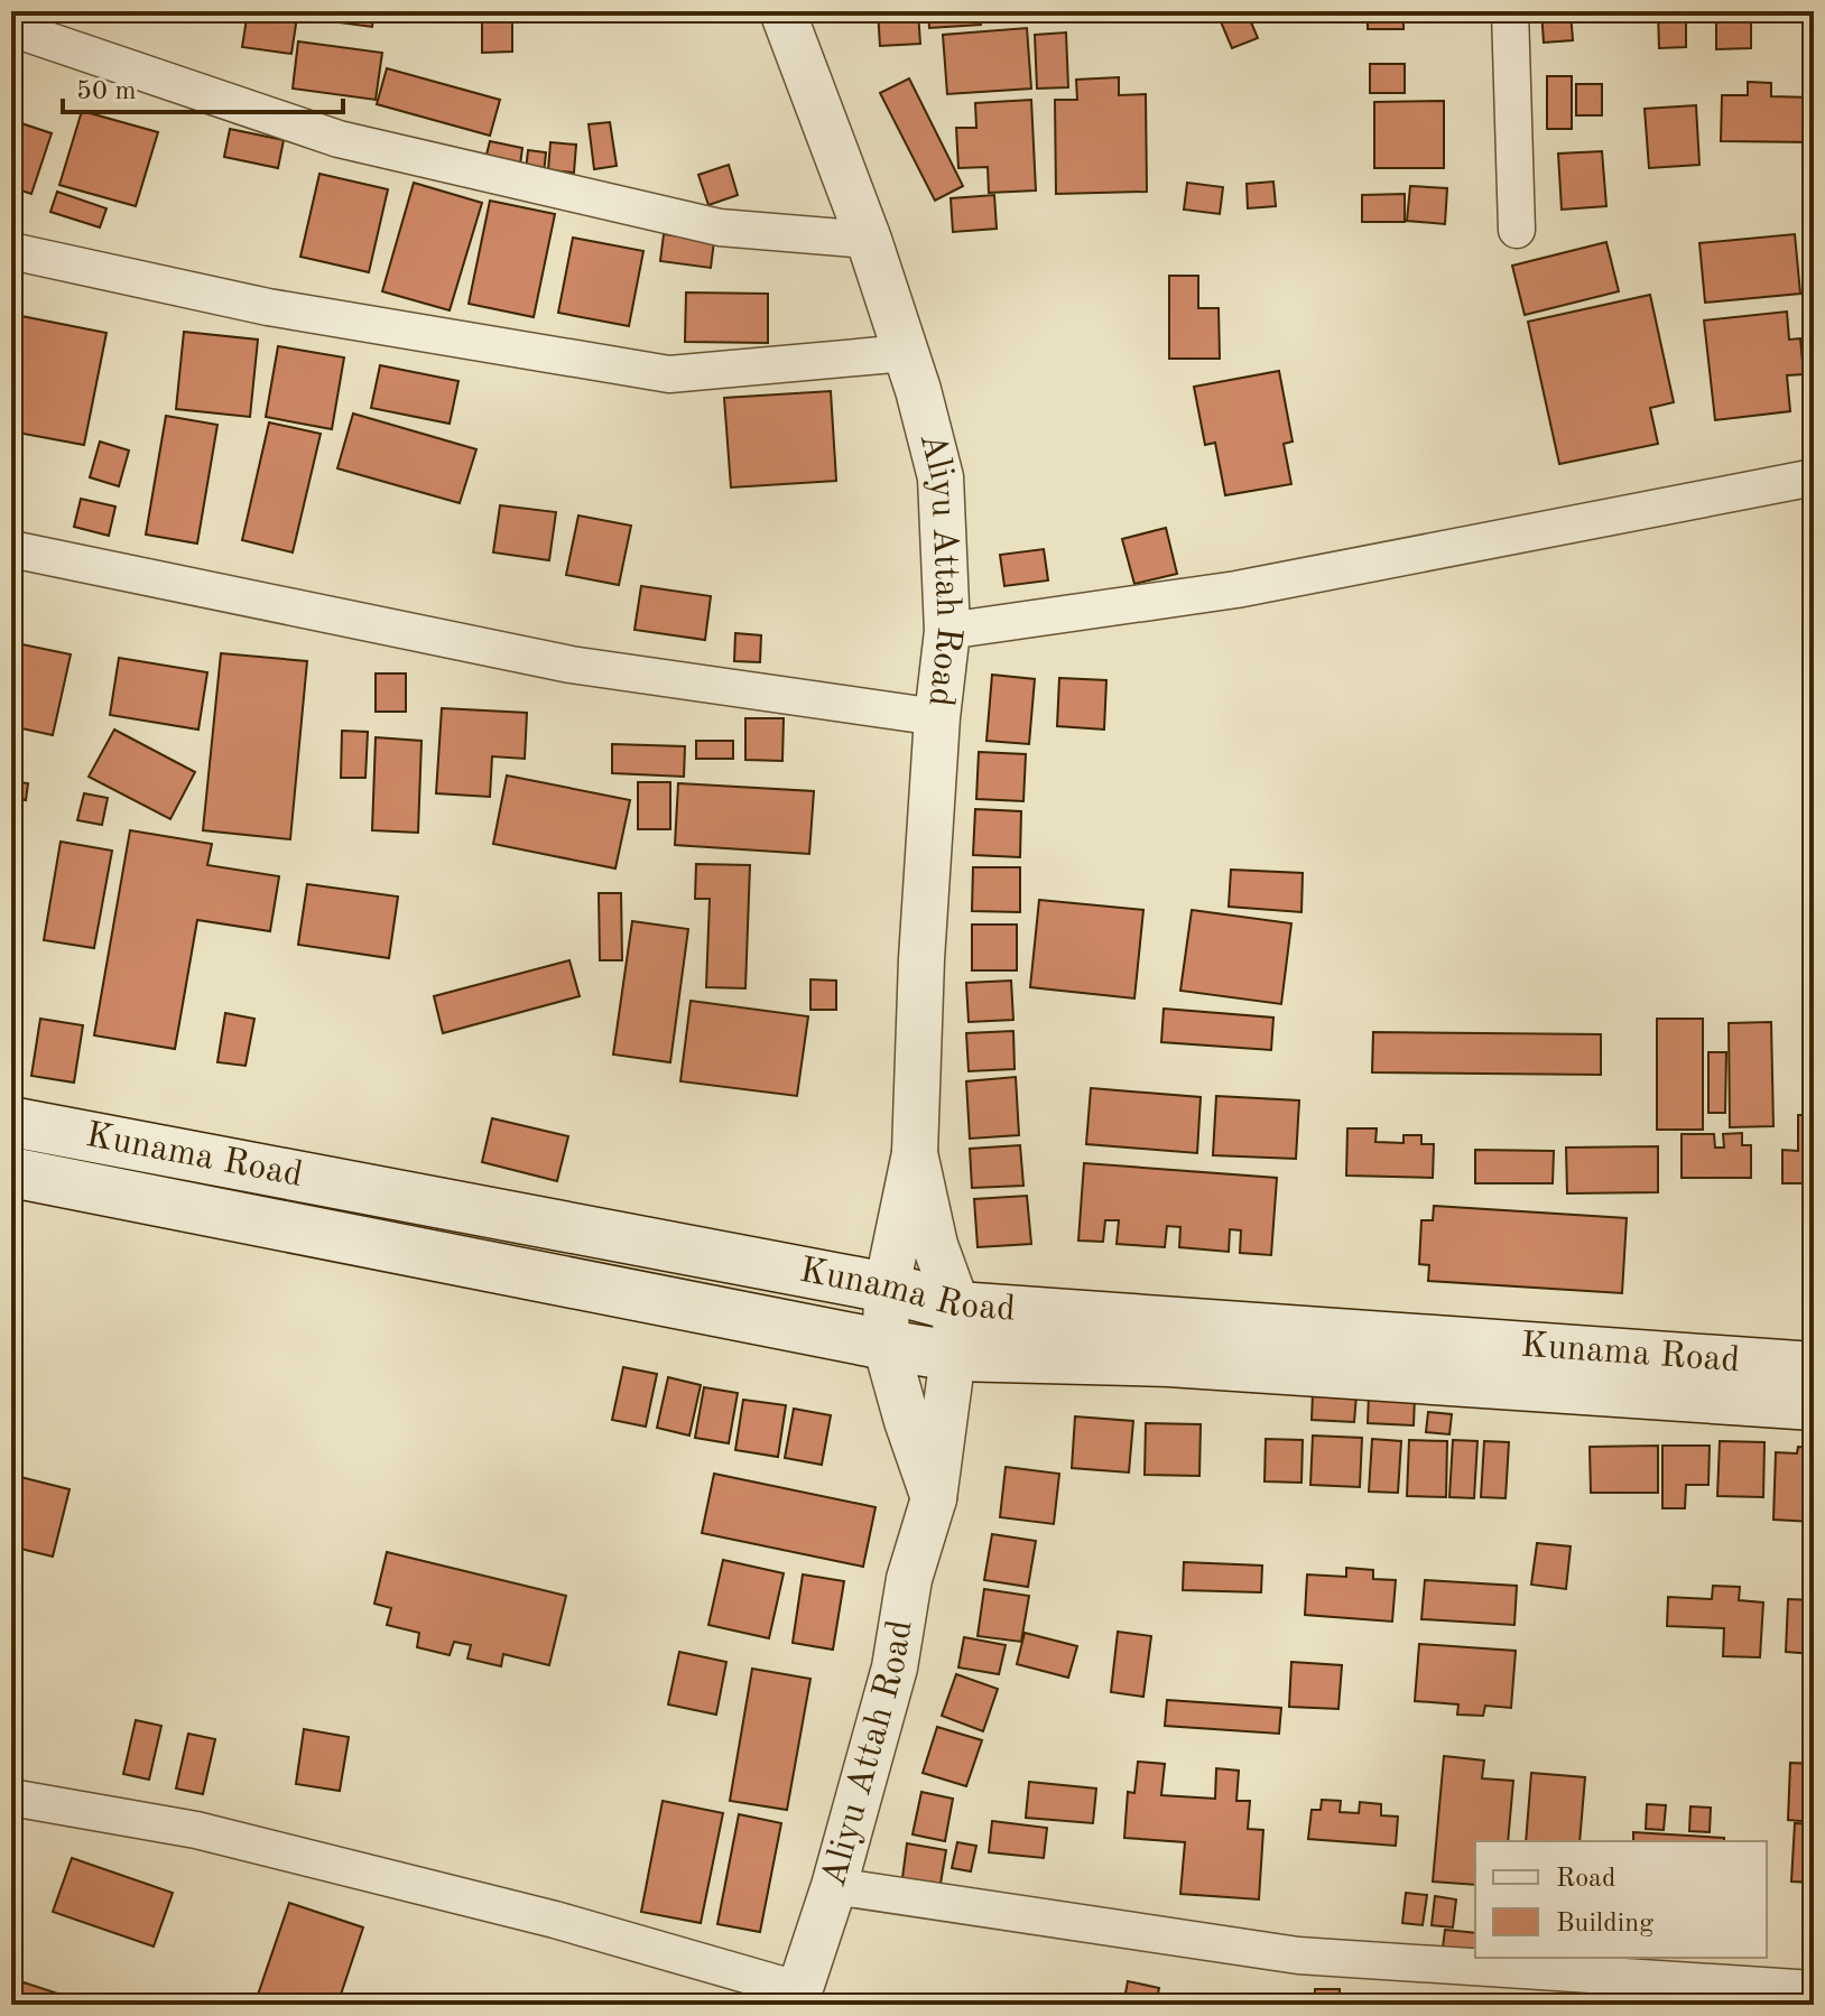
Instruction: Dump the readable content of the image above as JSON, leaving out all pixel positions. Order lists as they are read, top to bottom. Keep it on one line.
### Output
{"streets":{"main road":["Kunama Road"],"street":["Aliyu Attah Road"]},"crossings":[["Aliyu Attah Road","Kunama Road"]],"legend":["Road","Building"],"scale_bar":"50 m"}
